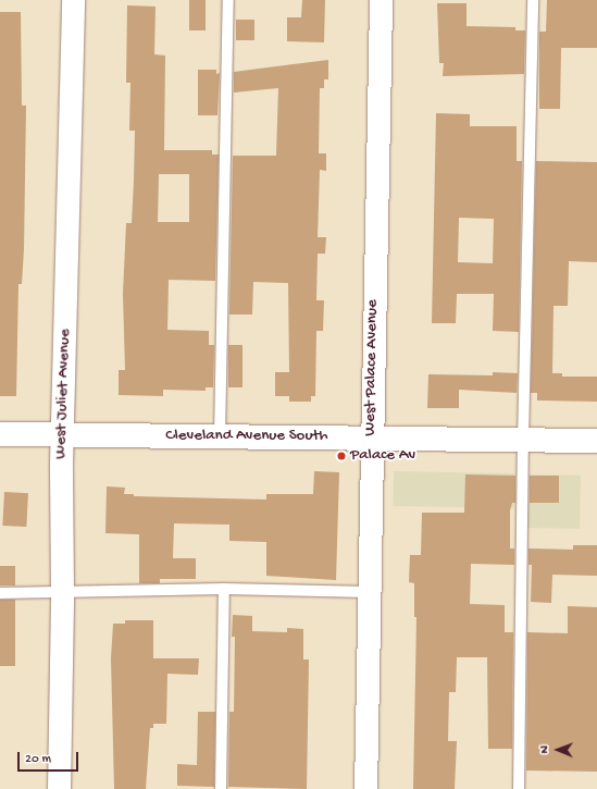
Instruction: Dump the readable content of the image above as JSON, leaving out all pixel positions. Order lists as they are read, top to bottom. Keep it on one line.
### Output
{"streets":{"street":["West Palace Avenue","West Juliet Avenue","Cleveland Avenue South"]},"crossings":[["West Palace Avenue","Cleveland Avenue South"],["West Juliet Avenue","Cleveland Avenue South"]],"places":["Palace Av"],"scale_bar":"20 m","north":"left"}
